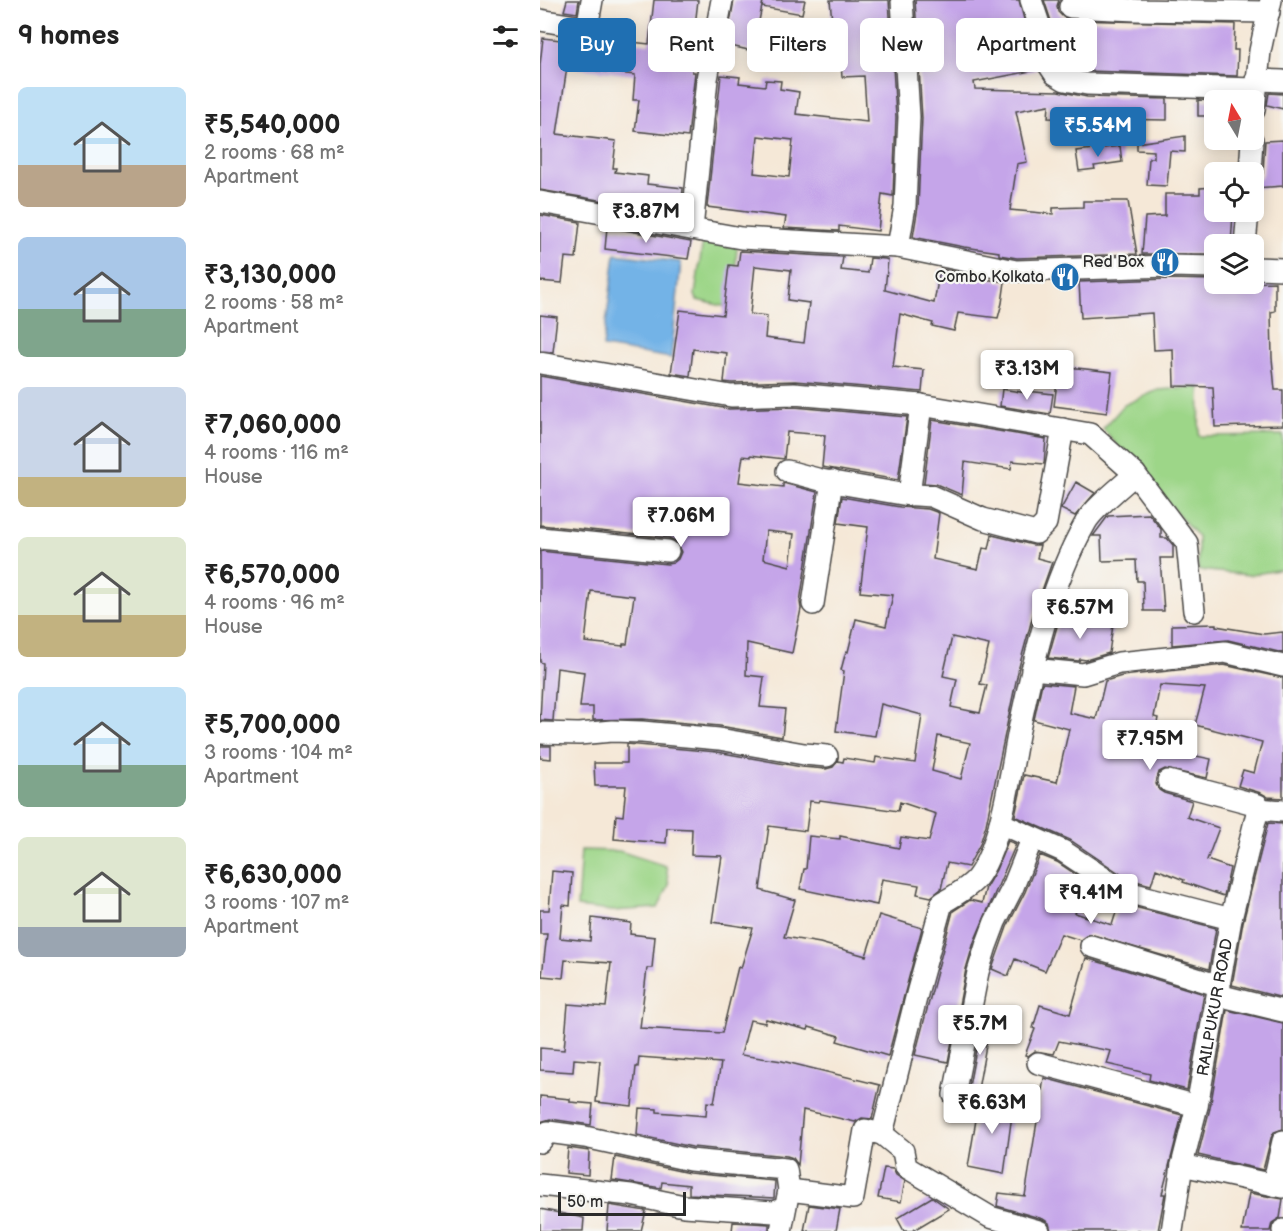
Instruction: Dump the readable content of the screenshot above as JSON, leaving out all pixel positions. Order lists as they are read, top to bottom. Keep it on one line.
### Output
{"streets":{"street":["RAILPUKUR ROAD"]},"places":{"restaurant":["Red Box","Combo Kolkata"]},"scale_bar":"50 m","north":"top","page":{"heading":"9 homes","chip":["Buy","Rent","Filters","New","Apartment"],"list":[{"name":"₹5,540,000","note":"2 rooms · 68 m² · Apartment"},{"name":"₹3,130,000","note":"2 rooms · 58 m² · Apartment"},{"name":"₹7,060,000","note":"4 rooms · 116 m² · House"},{"name":"₹6,570,000","note":"4 rooms · 96 m² · House"},{"name":"₹5,700,000","note":"3 rooms · 104 m² · Apartment"},{"name":"₹6,630,000","note":"3 rooms · 107 m² · Apartment"}],"price":["₹5.54M","₹3.87M","₹3.13M","₹7.06M","₹6.57M","₹7.95M","₹9.41M","₹5.7M","₹6.63M"],"scale":"50 m"}}
